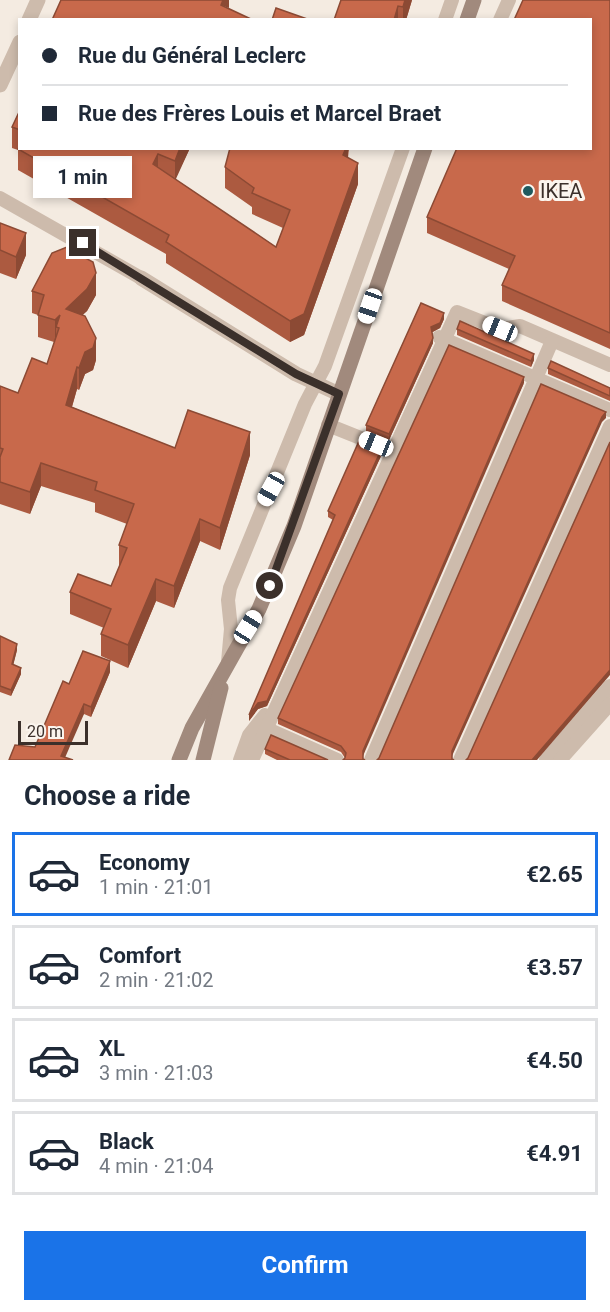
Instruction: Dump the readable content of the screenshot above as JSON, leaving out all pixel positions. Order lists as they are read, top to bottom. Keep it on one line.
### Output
{"places":["IKEA"],"scale_bar":"20 m","page":{"banner":["Rue du Général Leclerc","Rue des Frères Louis et Marcel Braet"],"bubble":"1 min","scale":"20 m","heading":"Choose a ride","list":[{"name":"Economy","note":"1 min · 21:01","value":"€2.65"},{"name":"Comfort","note":"2 min · 21:02","value":"€3.57"},{"name":"XL","note":"3 min · 21:03","value":"€4.50"},{"name":"Black","note":"4 min · 21:04","value":"€4.91"}],"buttons":"Confirm"}}
